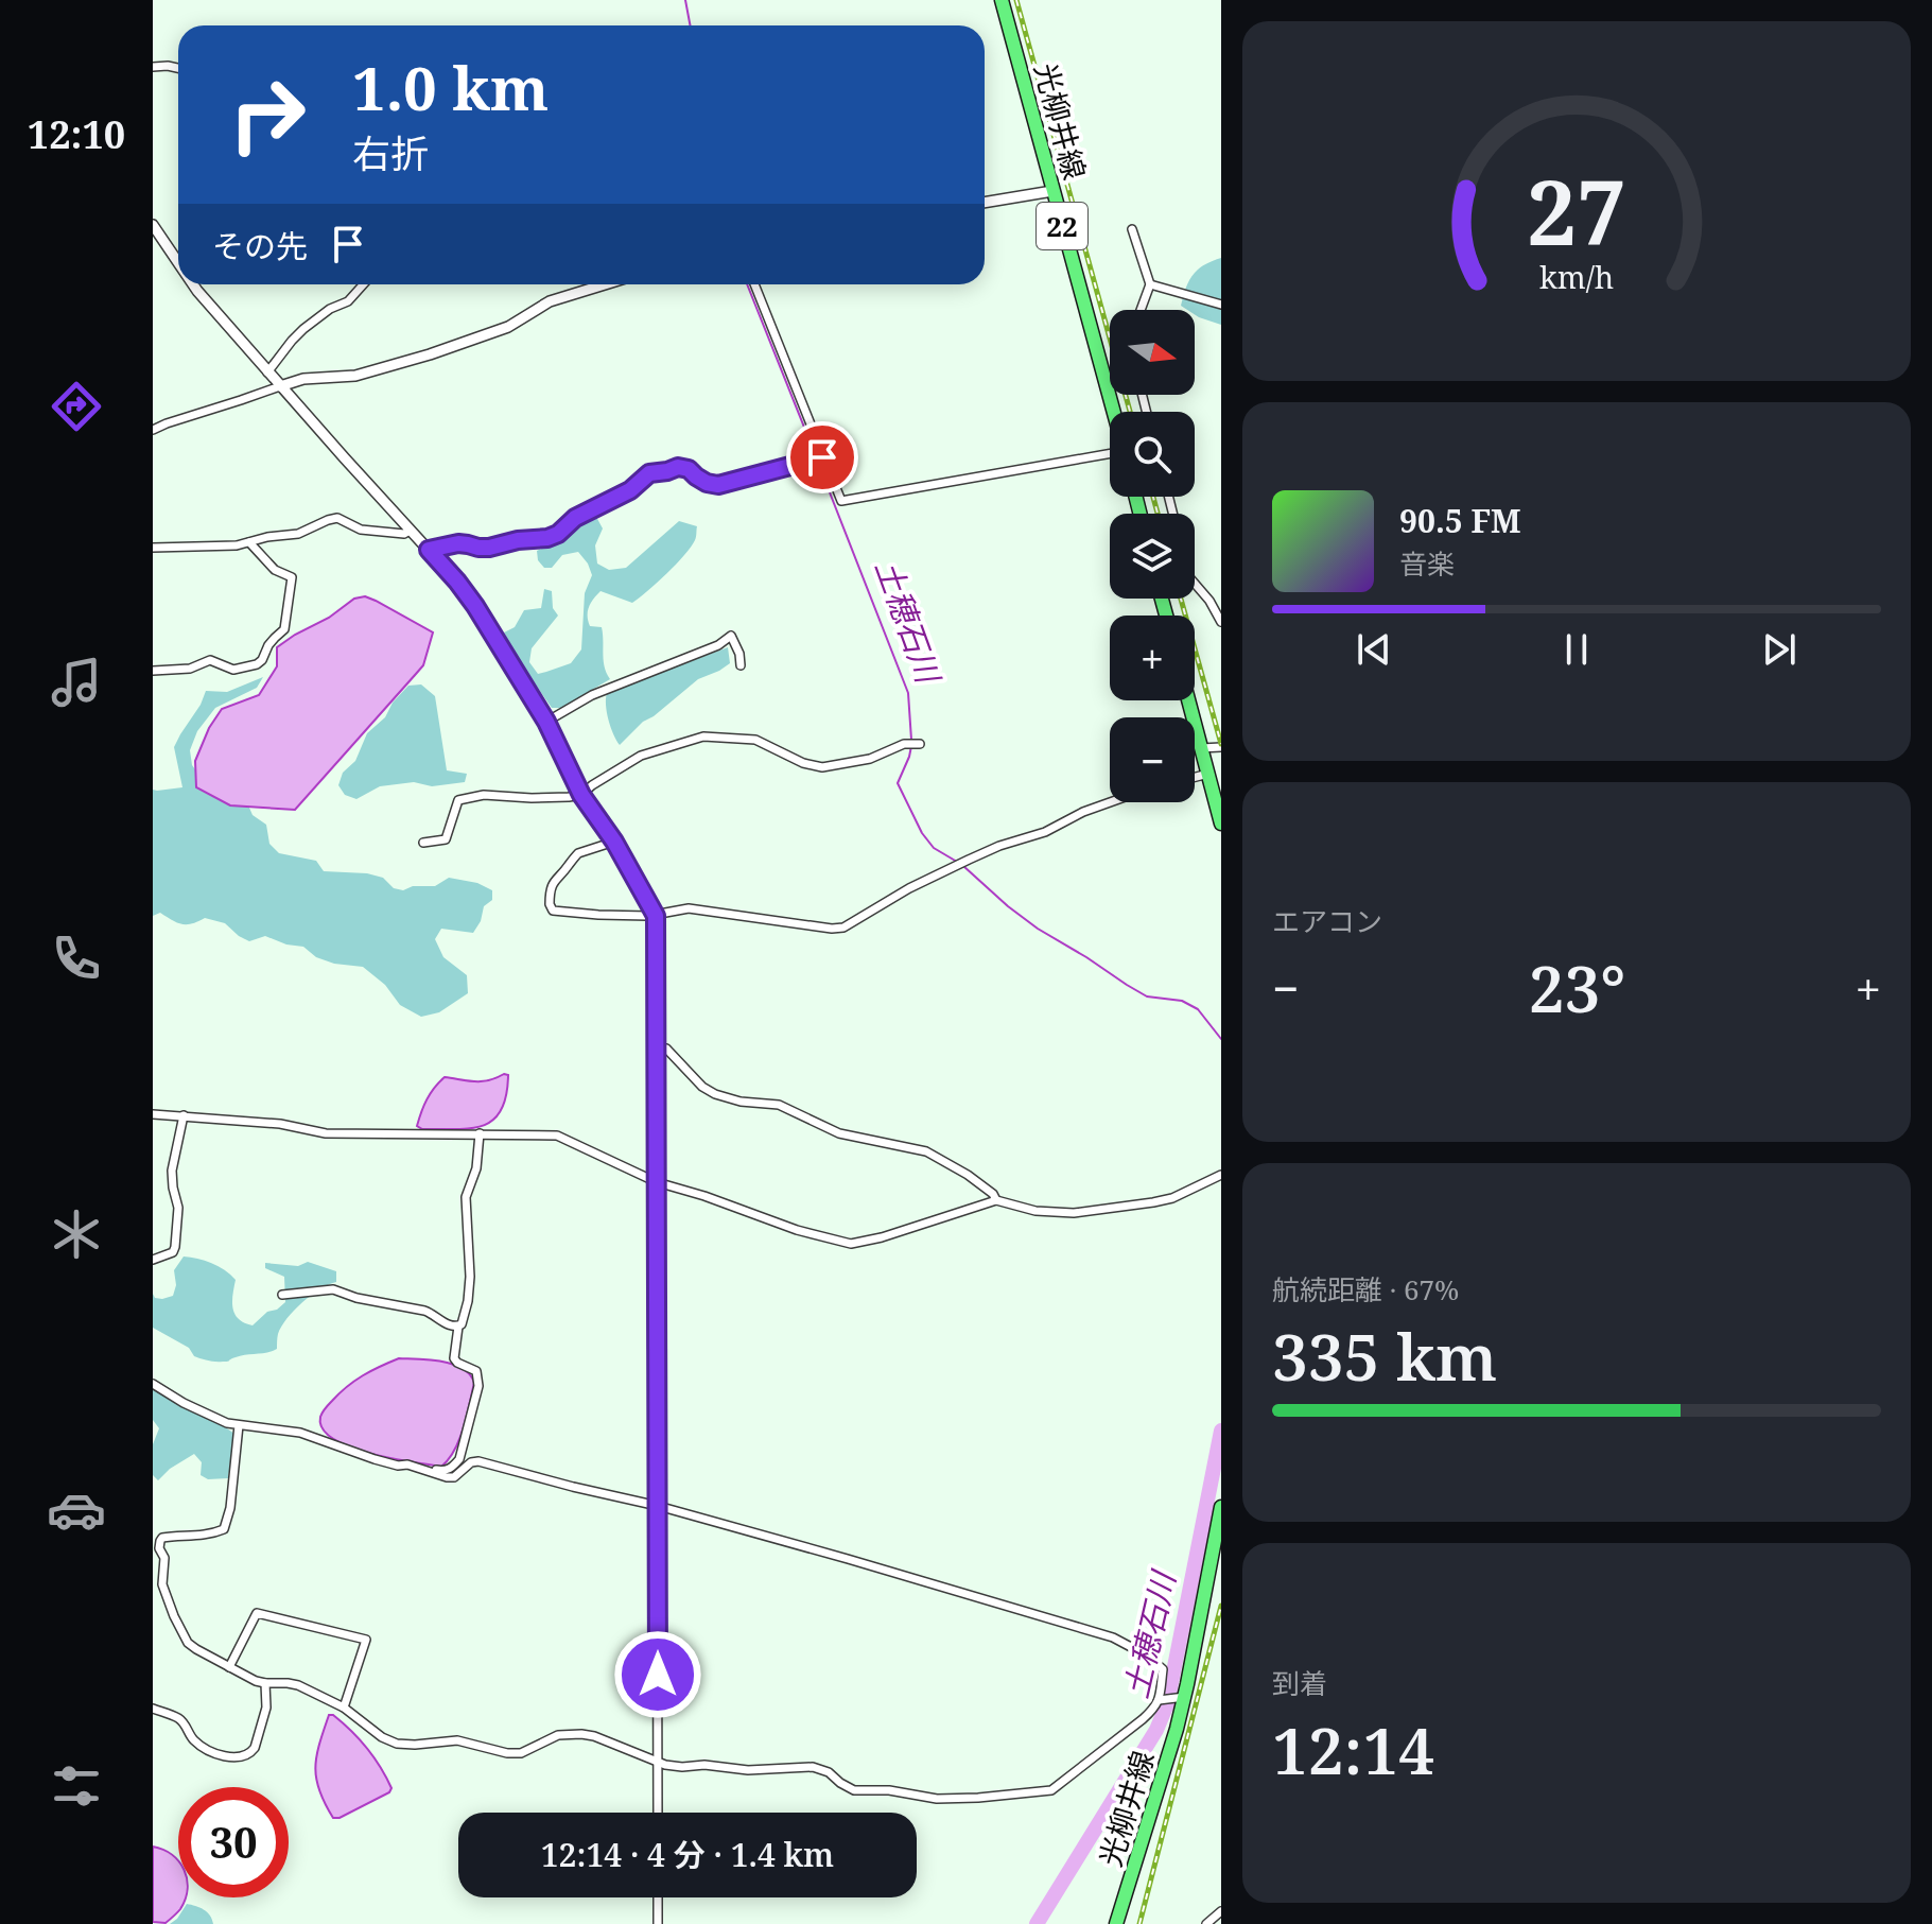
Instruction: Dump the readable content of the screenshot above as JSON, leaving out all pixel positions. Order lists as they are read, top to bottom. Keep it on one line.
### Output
{"streets":{"main road":["光柳井線","22"]},"water":["土穂石川"],"north":"right","page":{"tabs":"12:10","turn":["1.0 km","右折"],"then":"その先","map_buttons":["+","−"],"song":["90.5 FM","音楽"],"tile":["エアコン",["航続距離 · 67%","335 km"],["到着","12:14"]],"heat":["−","23°","+"],"limit":"30","trip":"12:14 · 4 分 · 1.4 km","gauge":["27","km/h"]}}
